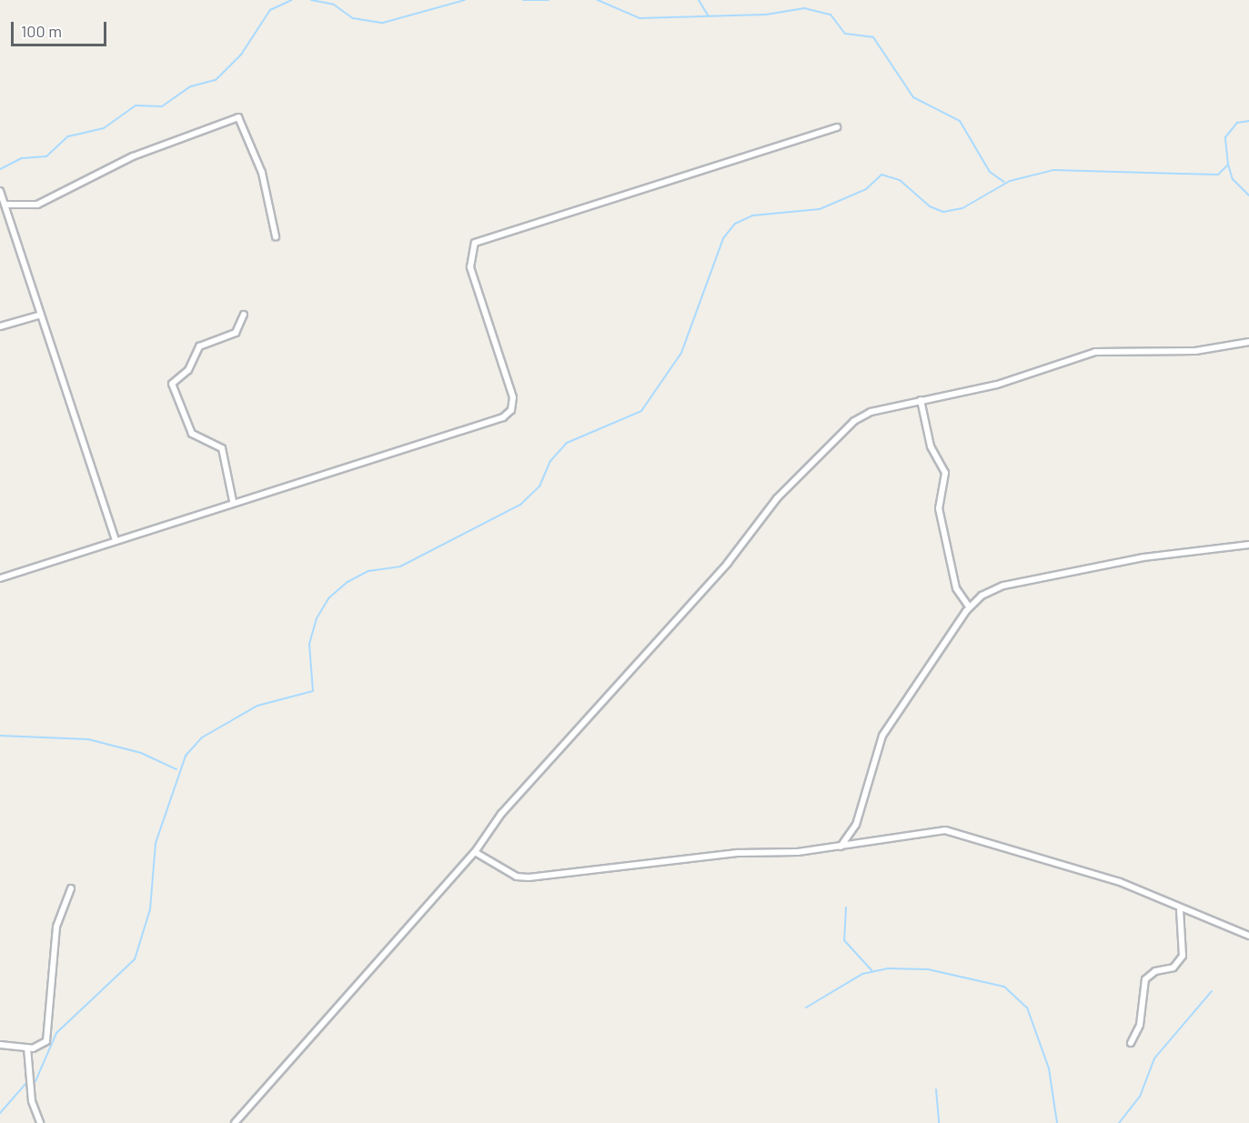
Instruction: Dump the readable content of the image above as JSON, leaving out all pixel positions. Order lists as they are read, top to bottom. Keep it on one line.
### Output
{"scale_bar":"100 m"}
